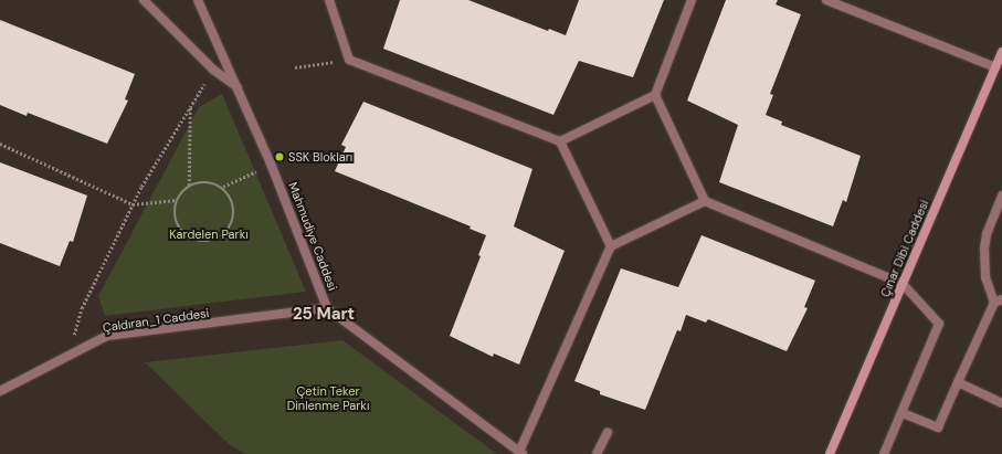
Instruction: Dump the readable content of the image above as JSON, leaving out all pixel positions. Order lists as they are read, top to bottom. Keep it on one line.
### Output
{"streets":{"main road":["Çınar Dibi Caddesi"],"street":["Mahmudiye Caddesi","Çaldıran_1 Caddesi"]},"crossings":[["Mahmudiye Caddesi","Çaldıran_1 Caddesi"]],"districts":["25 Mart"],"parks":["Kardelen Parkı","Çetin Teker Dinlenme Parkı"],"places":["SSK Blokları"]}
